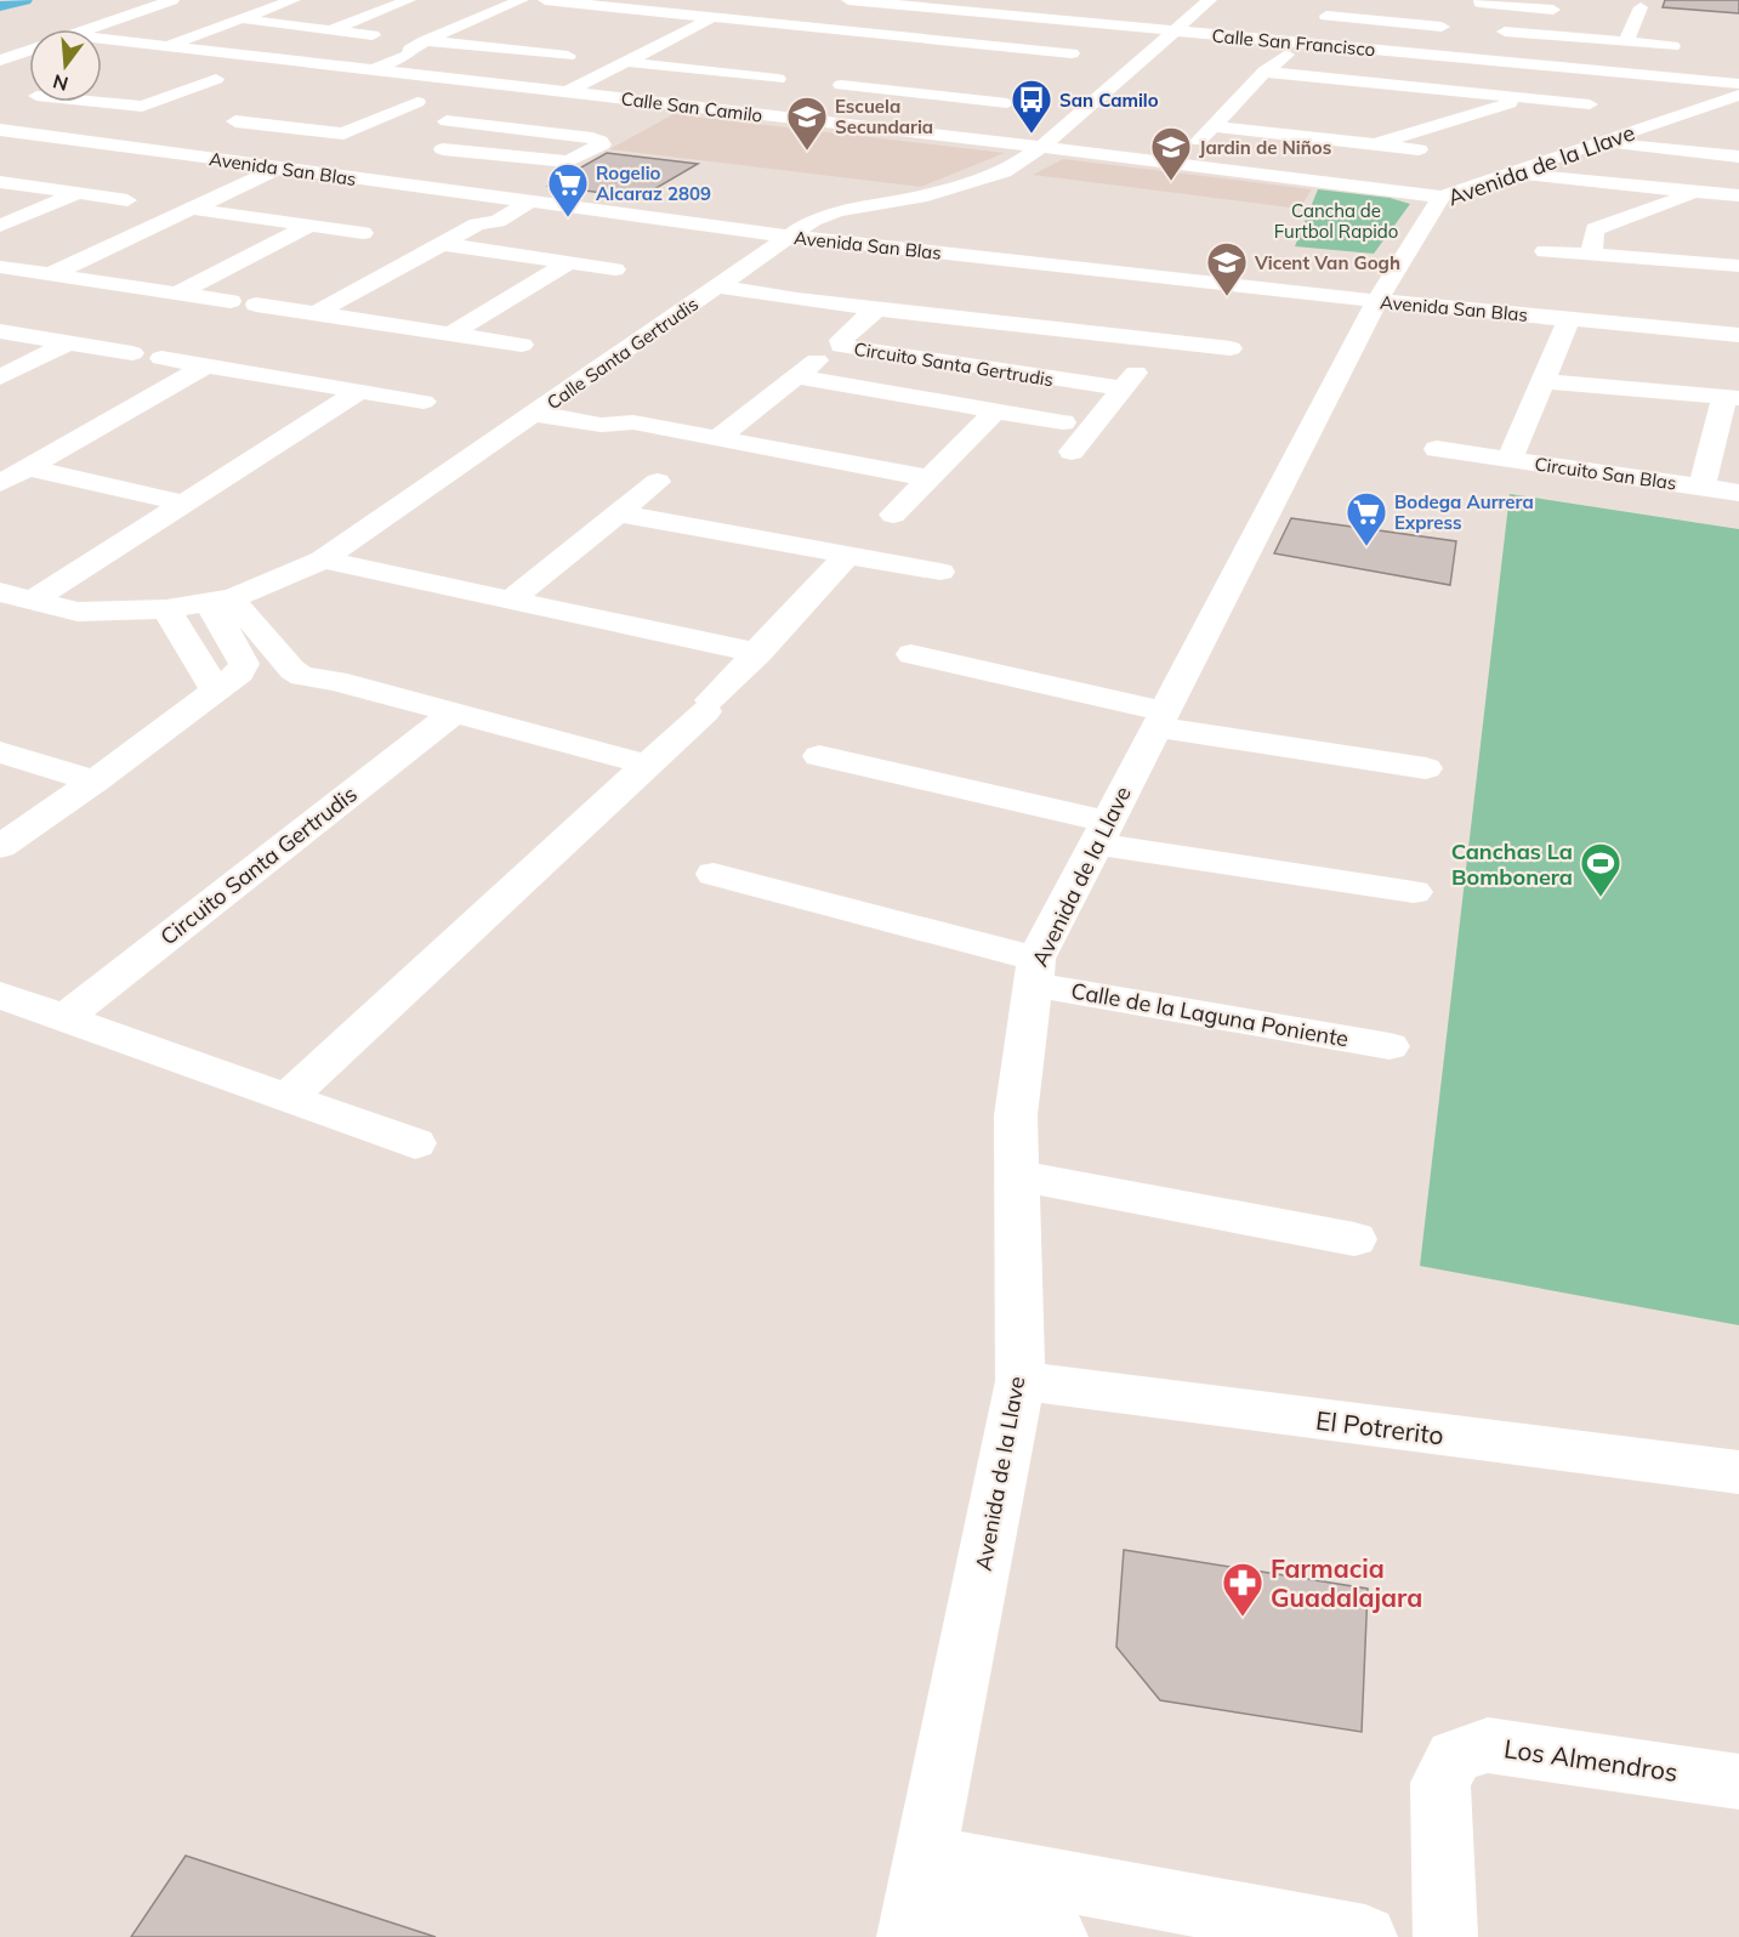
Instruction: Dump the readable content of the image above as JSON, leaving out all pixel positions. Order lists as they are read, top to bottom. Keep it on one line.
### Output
{"streets":{"street":["Calle San Francisco","Calle San Camilo","Avenida de la Llave","Avenida San Blas","Calle Santa Gertrudis","Circuito Santa Gertrudis","Circuito San Blas","Calle de la Laguna Poniente","El Potrerito","Los Almendros"]},"crossings":[["Calle San Francisco","Calle Santa Gertrudis"],["Calle San Camilo","Avenida de la Llave"],["Calle San Camilo","Calle Santa Gertrudis"],["Avenida de la Llave","Avenida San Blas"],["Avenida de la Llave","Calle de la Laguna Poniente"],["Avenida de la Llave","El Potrerito"],["Avenida San Blas","Calle Santa Gertrudis"],["Avenida San Blas","Circuito San Blas"],["Calle Santa Gertrudis","Circuito Santa Gertrudis"]],"parks":["Cancha de Furtbol Rapido"],"places":{"bus stop":["San Camilo"],"school or university":["Escuela Secundaria","Jardin de Niños","Vicent Van Gogh"],"supermarket":["Rogelio Alcaraz 2809","Bodega Aurrera Express"],"sports":["Canchas La Bombonera"],"pharmacy":["Farmacia Guadalajara"]},"north":"bottom"}
